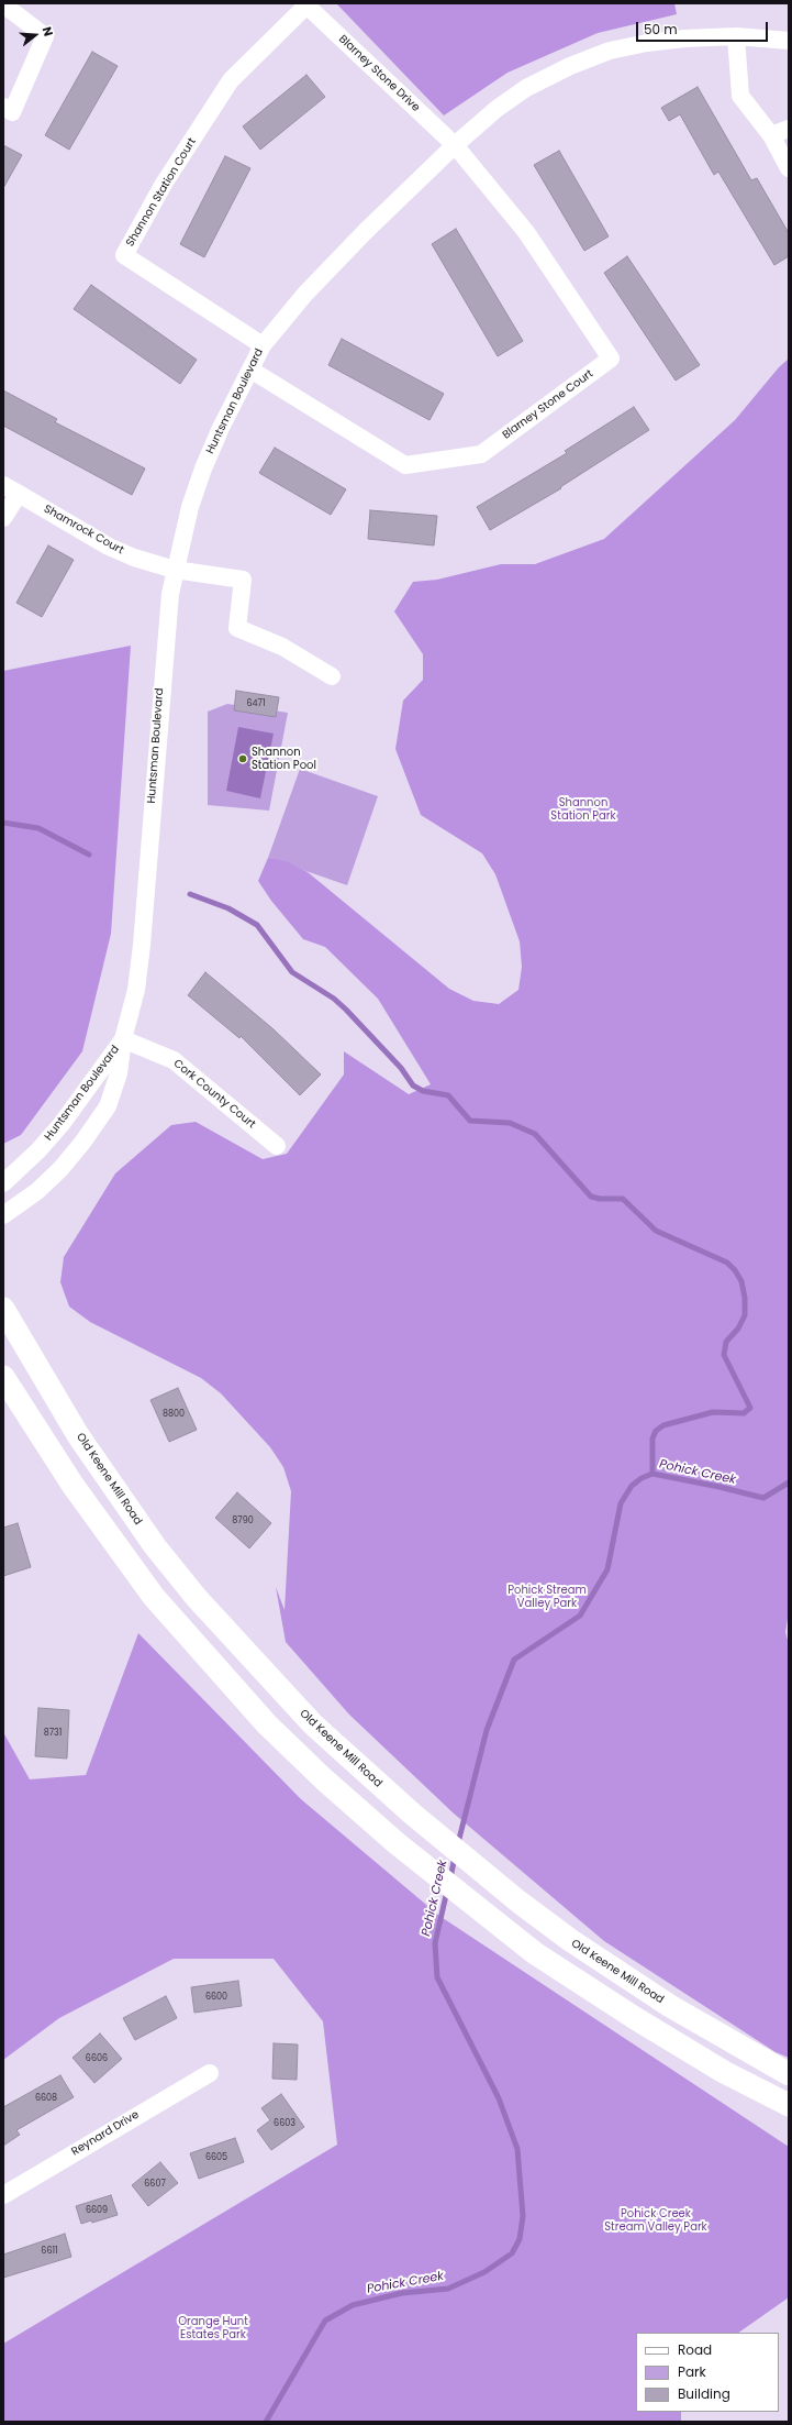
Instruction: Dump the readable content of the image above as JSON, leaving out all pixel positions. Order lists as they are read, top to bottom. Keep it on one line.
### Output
{"streets":{"main road":["Old Keene Mill Road"],"street":["Blarney Stone Drive","Shannon Station Court","Huntsman Boulevard","Blarney Stone Court","Shamrock Court","Cork County Court","Reynard Drive"]},"crossings":[["Blarney Stone Drive","Shannon Station Court"],["Blarney Stone Drive","Huntsman Boulevard"],["Blarney Stone Drive","Blarney Stone Court"],["Shannon Station Court","Huntsman Boulevard"],["Huntsman Boulevard","Blarney Stone Court"],["Huntsman Boulevard","Shamrock Court"],["Huntsman Boulevard","Cork County Court"]],"water":["Pohick Creek"],"parks":["Shannon Station Park","Pohick Stream Valley Park","Pohick Creek Stream Valley Park","Orange Hunt Estates Park"],"places":["Shannon Station Pool"],"house_numbers":["6471","8800","8790","8731","6600","6606","6608","6603","6605","6607","6609","6611"],"legend":["Road","Park","Building"],"scale_bar":"50 m","north":"right"}
